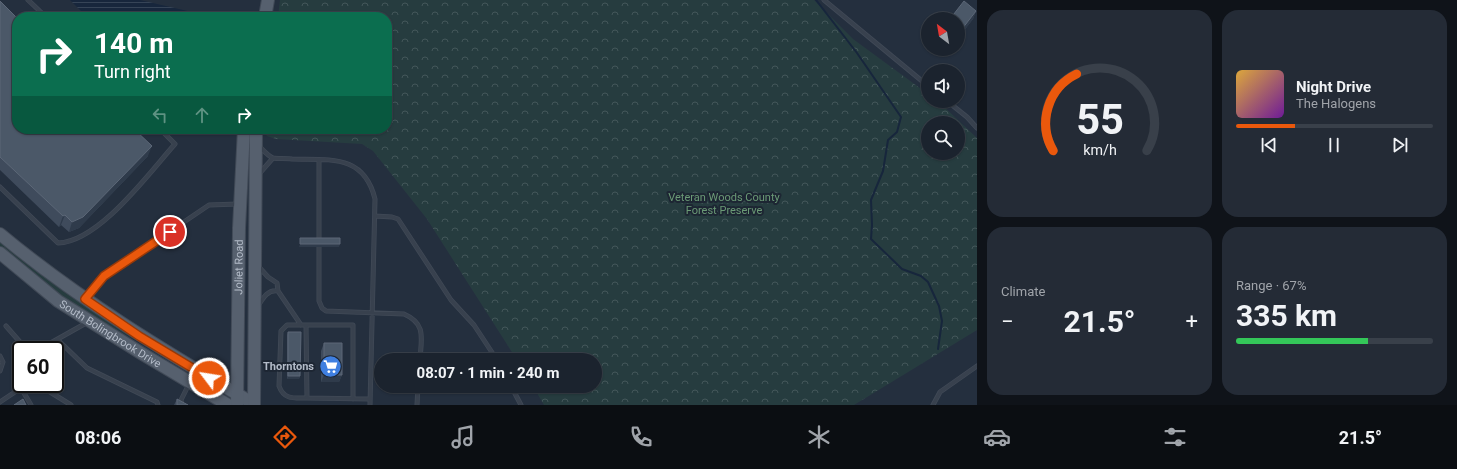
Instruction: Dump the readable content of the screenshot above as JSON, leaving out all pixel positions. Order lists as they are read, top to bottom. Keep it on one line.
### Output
{"streets":{"main road":["Joliet Road","South Bolingbrook Drive"]},"crossings":[["Joliet Road","South Bolingbrook Drive"]],"parks":["Veteran Woods County Forest Preserve"],"places":{"supermarket":["Thorntons"]},"north":"top left","page":{"turn":["140 m","Turn right"],"song":["Night Drive","The Halogens"],"tile":["Climate",["Range · 67%","335 km"]],"heat":["−","21.5°","+"],"limit":"60","trip":"08:07 · 1 min · 240 m","tabs":["08:06","21.5°"],"gauge":["55","km/h"]}}
